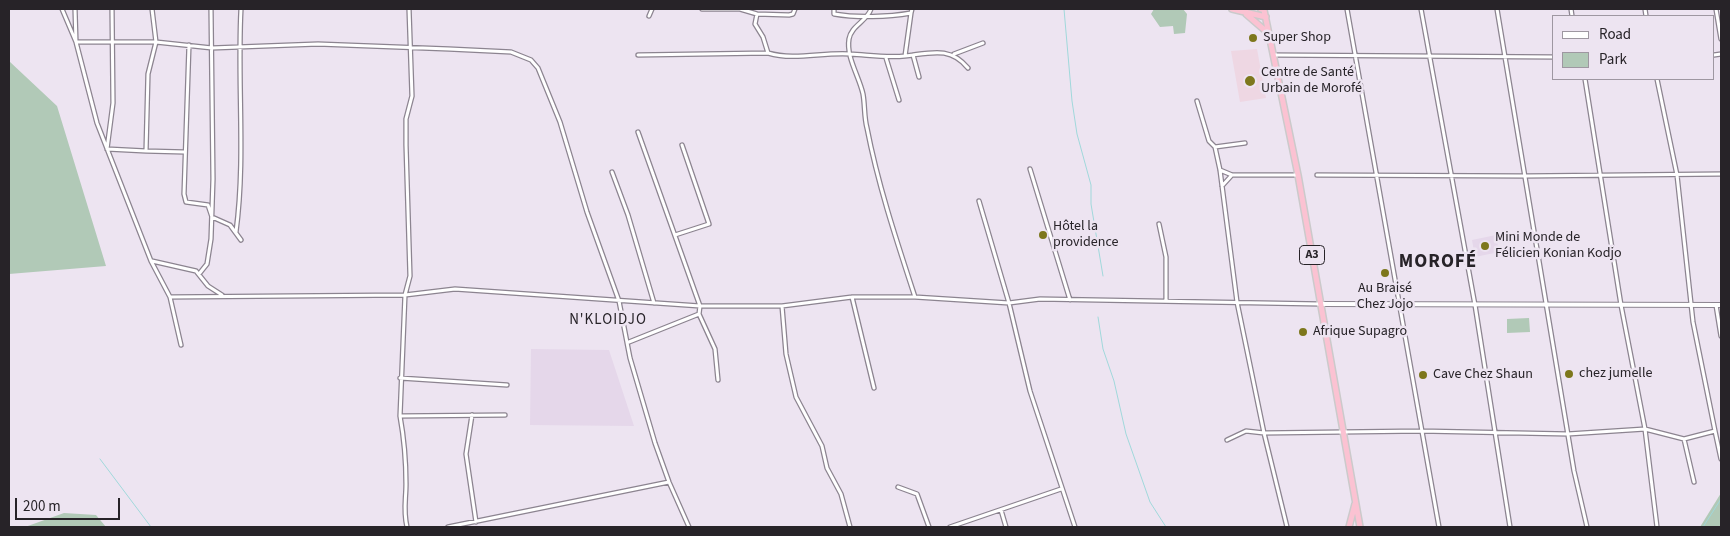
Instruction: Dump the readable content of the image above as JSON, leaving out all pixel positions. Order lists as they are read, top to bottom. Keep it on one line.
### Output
{"streets":{"highway":["A3"]},"districts":["MOROFÉ","N'KLOIDJO"],"places":["Super Shop","Centre de Santé Urbain de Morofé","Hôtel la providence","Mini Monde de Félicien Konian Kodjo","Au Braisé Chez Jojo","Afrique Supagro","chez jumelle","Cave Chez Shaun"],"legend":["Road","Park"],"scale_bar":"200 m"}
